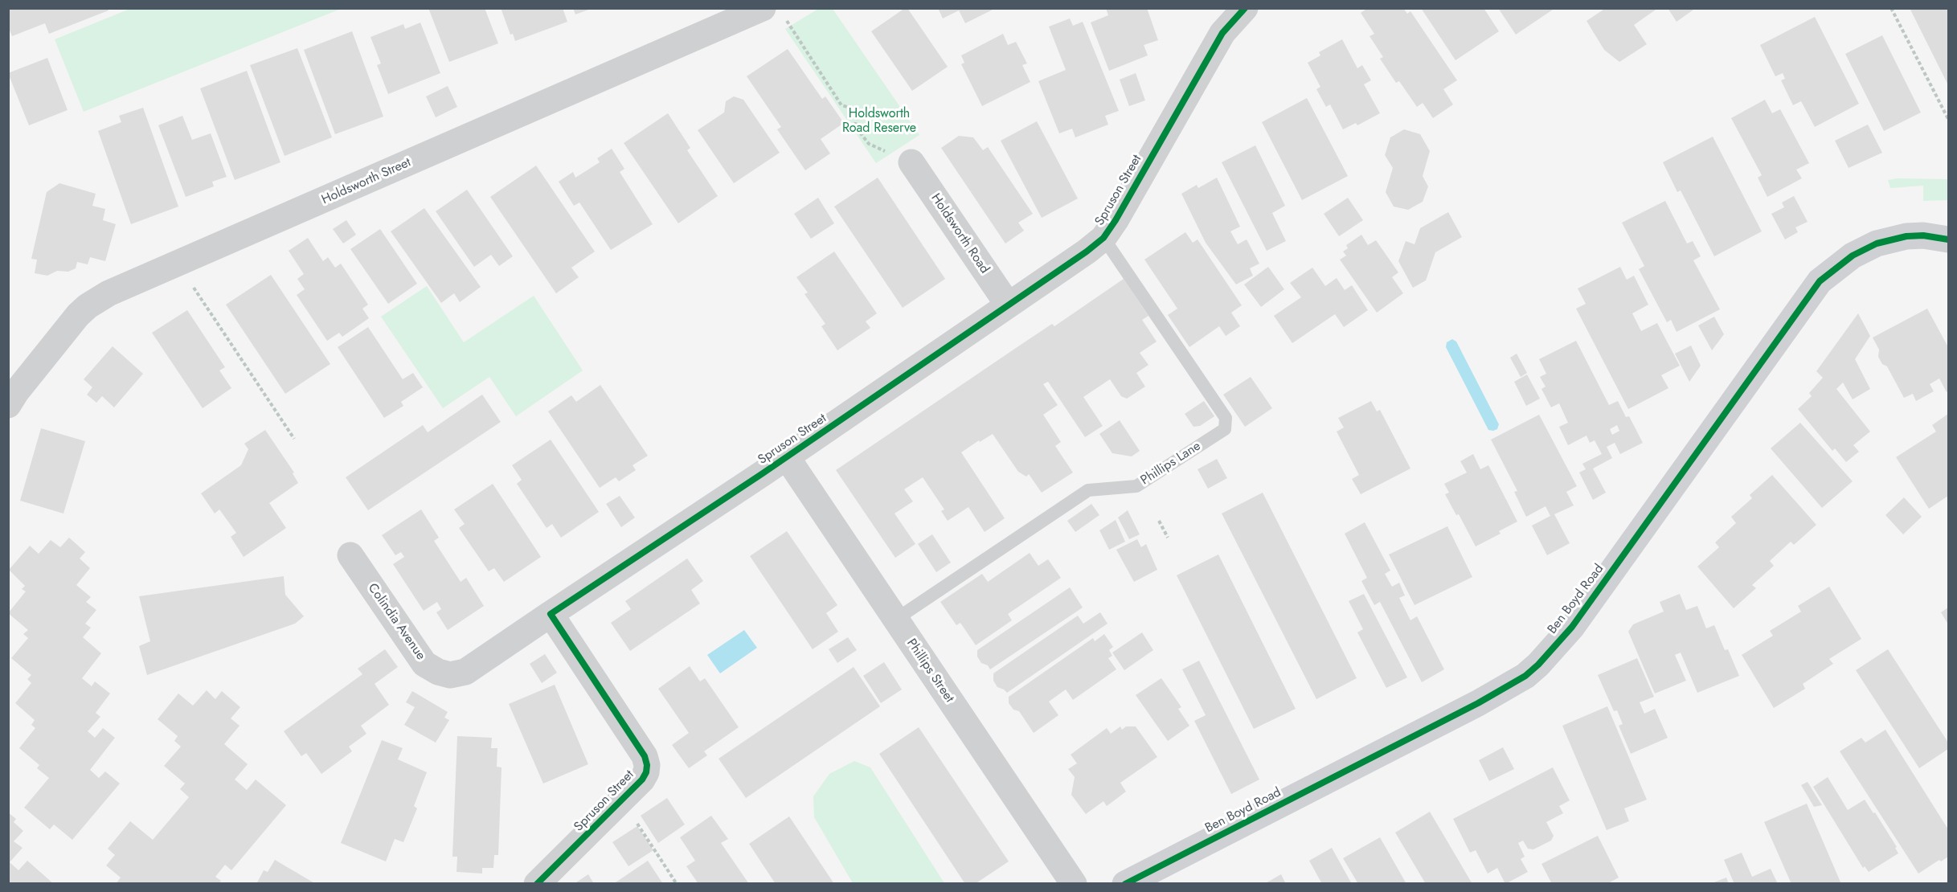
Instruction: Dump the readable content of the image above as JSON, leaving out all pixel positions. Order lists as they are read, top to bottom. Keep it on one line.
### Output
{"streets":{"street":["Holdsworth Street","Spruson Street","Holdsworth Road","Ben Boyd Road","Colindia Avenue","Phillips Street"],"lane":["Phillips Lane"]},"crossings":[["Spruson Street","Holdsworth Road"],["Spruson Street","Phillips Lane"],["Spruson Street","Colindia Avenue"],["Spruson Street","Phillips Street"],["Phillips Lane","Phillips Street"]],"parks":["Holdsworth Road Reserve"]}
